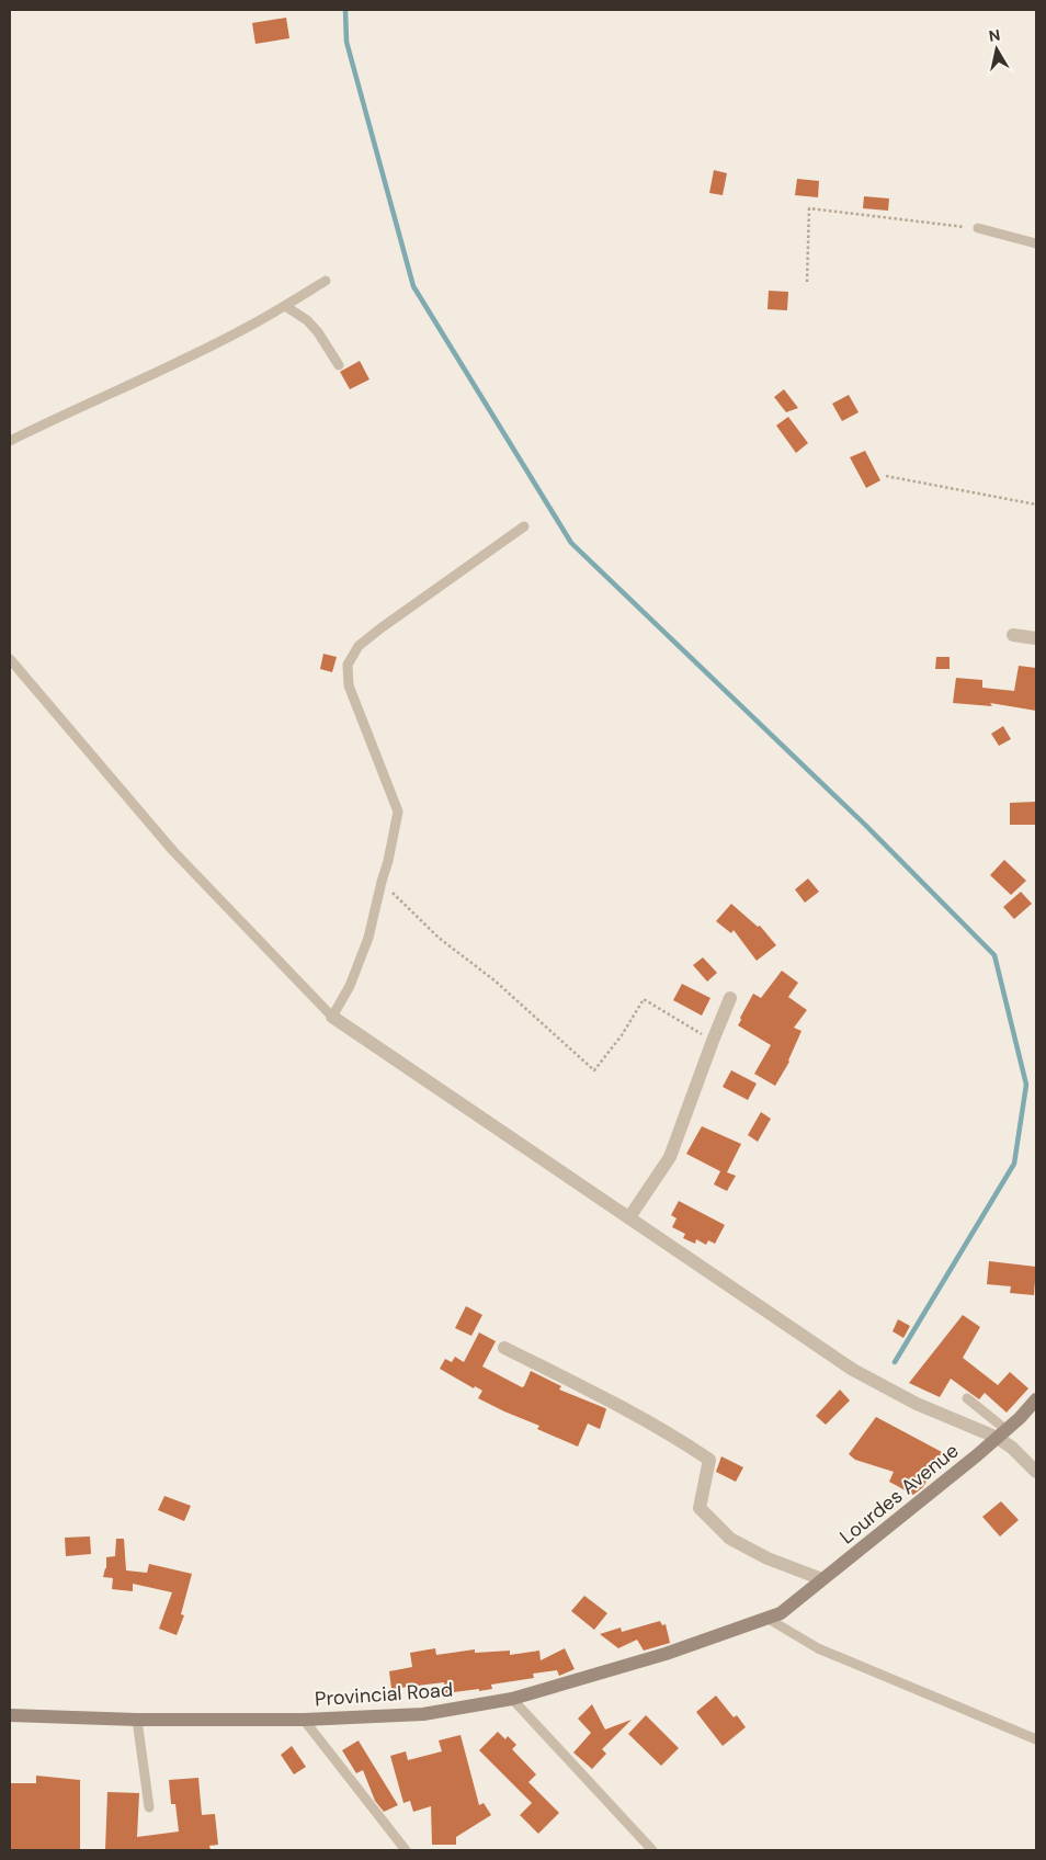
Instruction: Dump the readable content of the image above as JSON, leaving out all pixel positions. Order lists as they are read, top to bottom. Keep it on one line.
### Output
{"streets":{"main road":["Lourdes Avenue","Provincial Road"]},"crossings":[["Lourdes Avenue","Provincial Road"]],"north":"top"}
